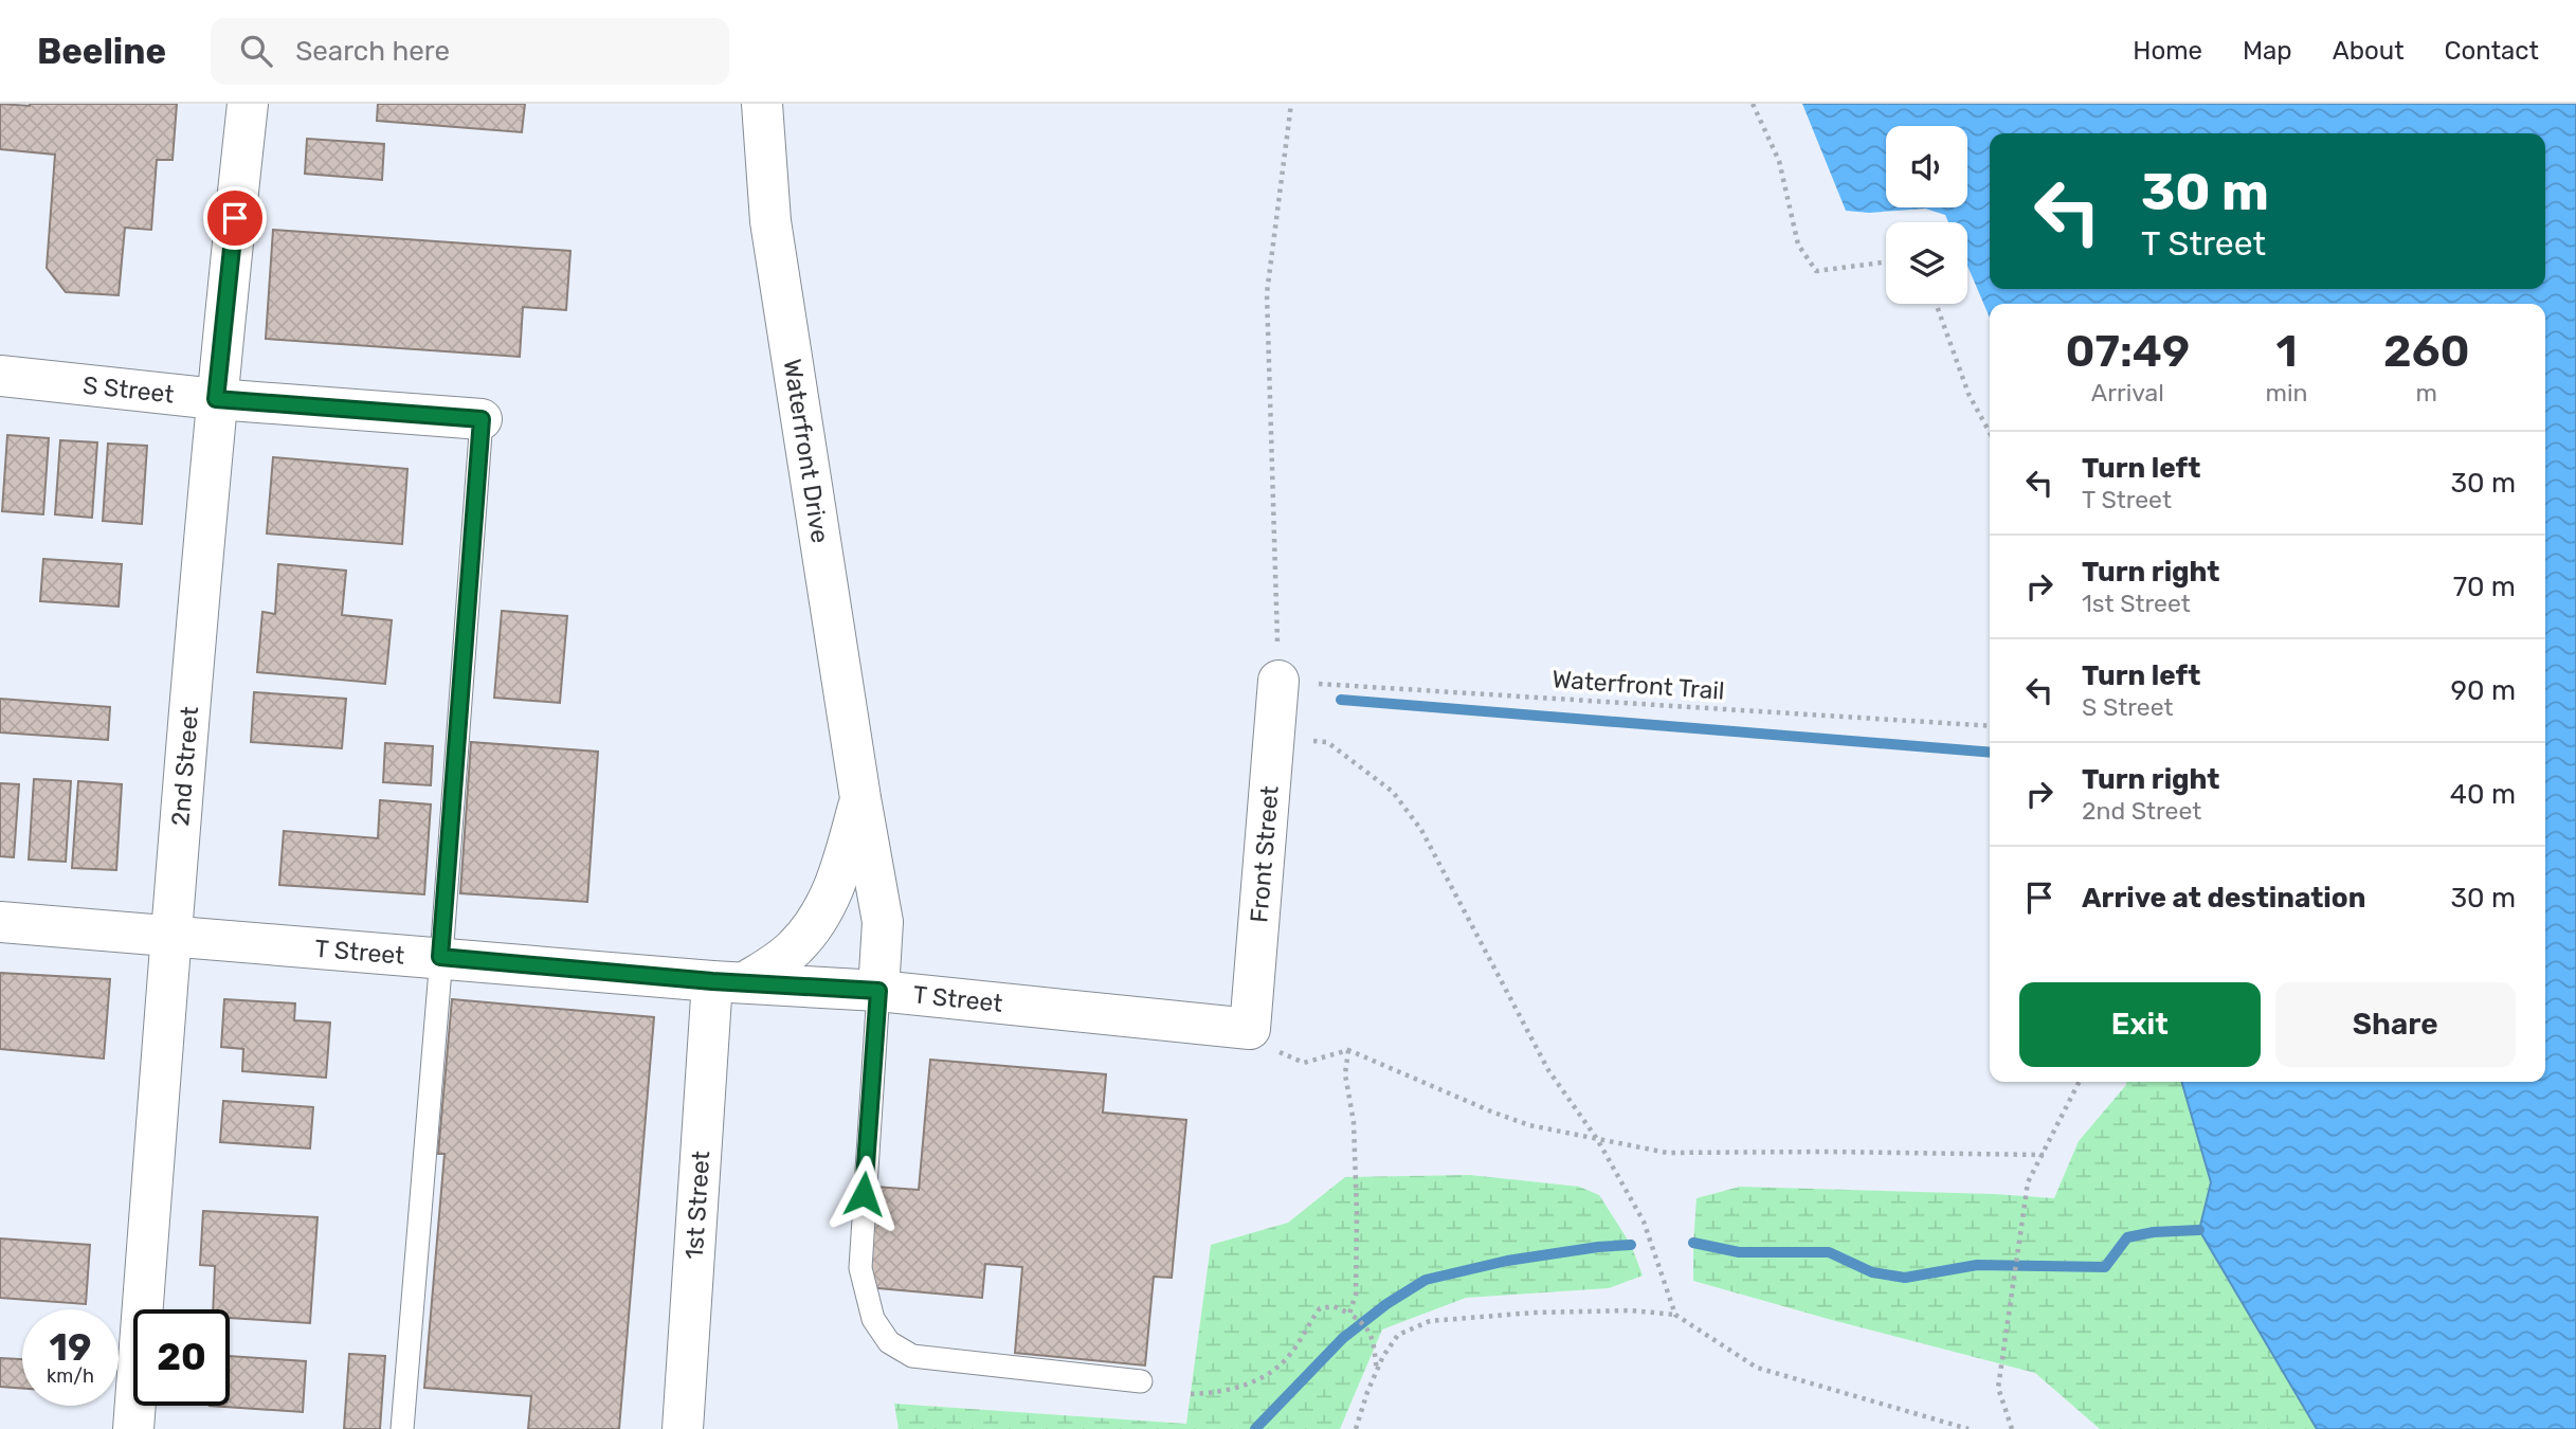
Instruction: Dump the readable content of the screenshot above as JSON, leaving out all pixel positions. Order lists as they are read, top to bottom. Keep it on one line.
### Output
{"streets":{"street":["S Street","Waterfront Drive","2nd Street","Front Street","T Street","1st Street"],"path":["Waterfront Trail"]},"crossings":[["S Street","2nd Street"],["Waterfront Drive","T Street"],["Waterfront Drive","1st Street"],["Waterfront Trail","Front Street"],["2nd Street","T Street"],["Front Street","T Street"],["T Street","1st Street"]],"page":{"header":"Beeline","search":"Search here","nav":["Home","Map","About","Contact"],"turn":["30 m","T Street"],"eta":["07:49","Arrival","1","min","260","m"],"list":[{"name":"Turn left","note":"T Street","value":"30 m"},{"name":"Turn right","note":"1st Street","value":"70 m"},{"name":"Turn left","note":"S Street","value":"90 m"},{"name":"Turn right","note":"2nd Street","value":"40 m"},{"name":"Arrive at destination","value":"30 m"}],"buttons":["Exit","Share"],"speed":"19 km/h","limit":"20"}}
